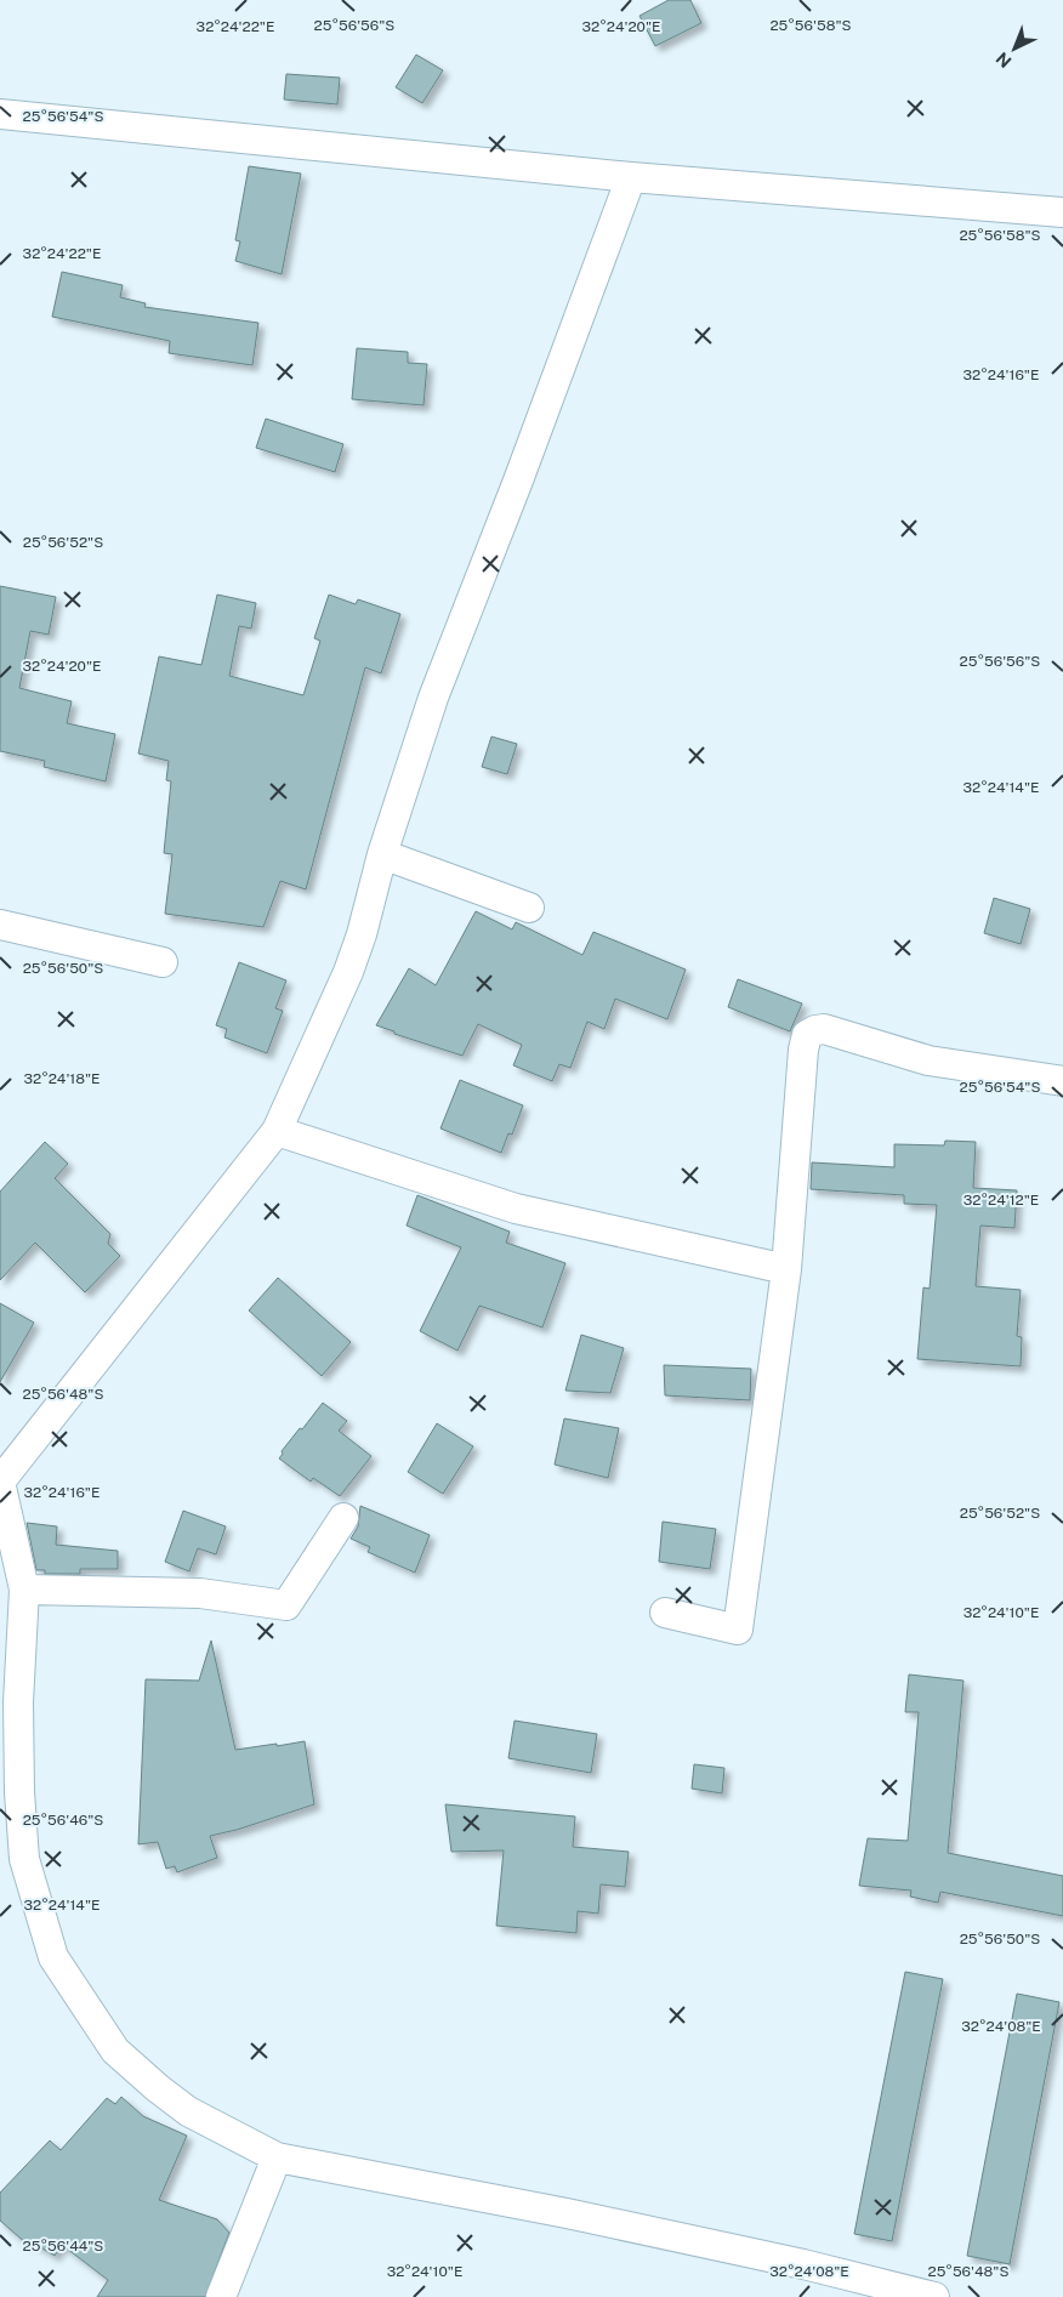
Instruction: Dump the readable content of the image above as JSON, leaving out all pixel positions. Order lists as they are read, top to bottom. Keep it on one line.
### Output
{"north":"bottom left","coordinates":["25°56'56\"S","25°56'58\"S","32°24'22\"E","32°24'20\"E","25°56'54\"S","32°24'16\"E","25°56'52\"S","32°24'14\"E","25°56'50\"S","32°24'18\"E","32°24'12\"E","25°56'48\"S","32°24'10\"E","25°56'46\"S","32°24'08\"E","25°56'44\"S"]}
